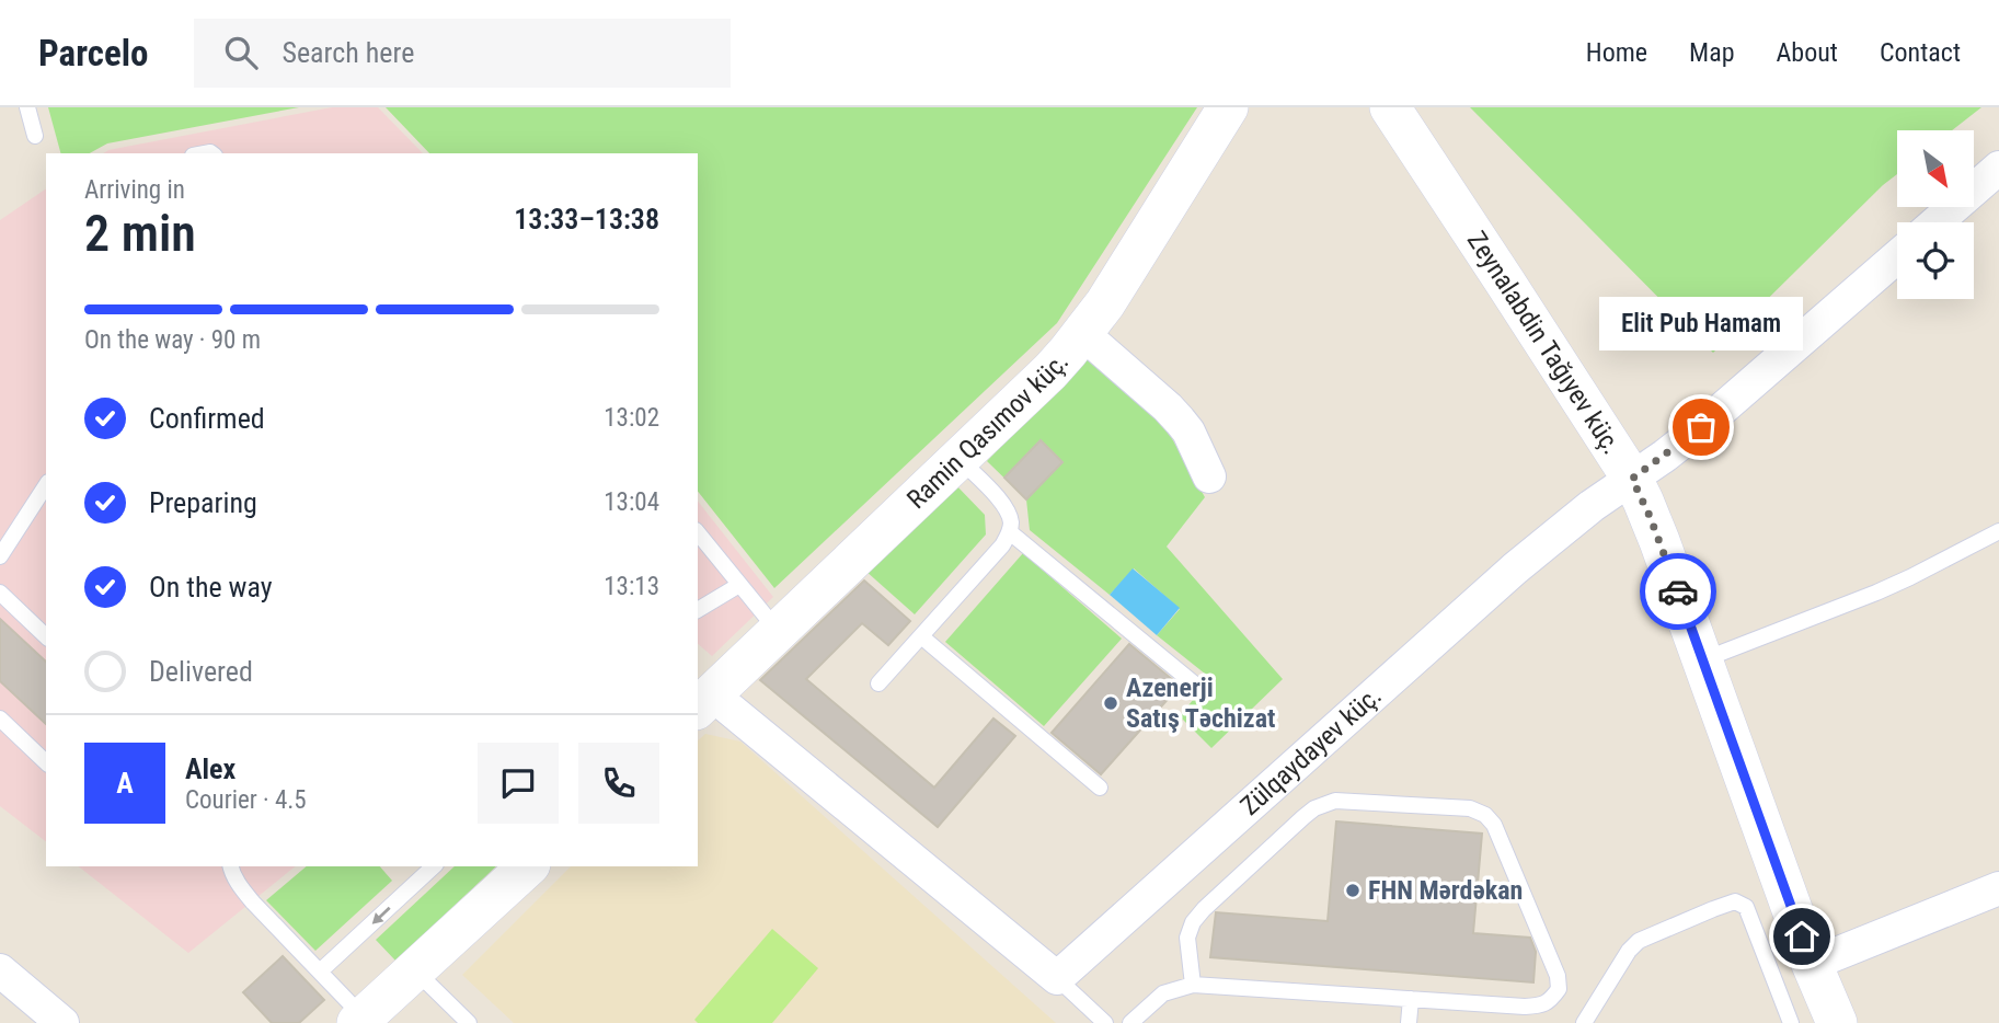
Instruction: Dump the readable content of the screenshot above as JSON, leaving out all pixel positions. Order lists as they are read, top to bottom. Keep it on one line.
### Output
{"streets":{"street":["Zeynalabdin Tağıyev küç.","Ramin Qasımov küç.","Zülqaydayev küç."]},"crossings":[["Zeynalabdin Tağıyev küç.","Zülqaydayev küç."]],"places":["Elit Pub Hamam","Azenerji Satış Təchizat","FHN Mərdəkan"],"north":"bottom right","page":{"header":"Parcelo","search":"Search here","nav":["Home","Map","About","Contact"],"heading":["2 min","Arriving in","13:33–13:38"],"panel":["Alex","Courier · 4.5"],"bar":"On the way · 90 m","bubble":"Elit Pub Hamam","list":[["Confirmed","13:02"],["Preparing","13:04"],["On the way","13:13"],"Delivered"],"round":"A"}}
